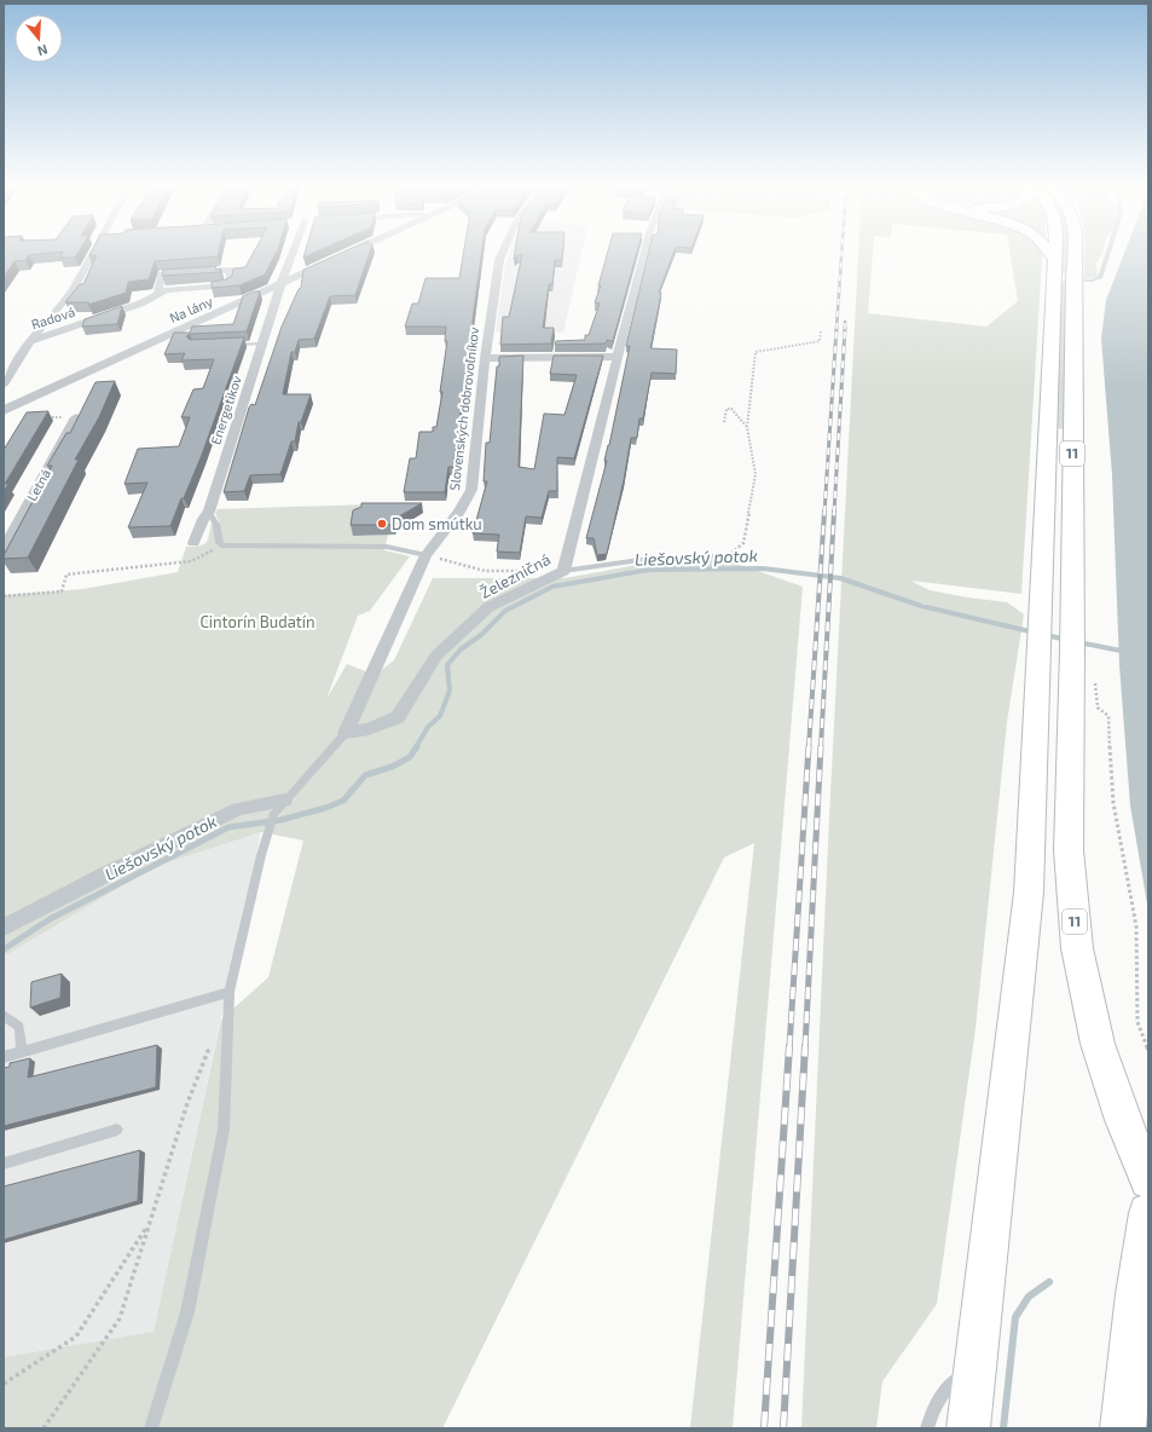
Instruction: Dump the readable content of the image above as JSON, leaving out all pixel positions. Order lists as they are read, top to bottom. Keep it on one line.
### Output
{"streets":{"main road":["11"],"street":["Na lány","Radová","Slovenských dobrovoľníkov","Energetikov","Letná","Železničná"]},"crossings":[["Na lány","Energetikov"],["Slovenských dobrovoľníkov","Železničná"]],"water":["Liešovský potok"],"parks":["Cintorín Budatín"],"places":["Dom smútku"],"north":"bottom"}
